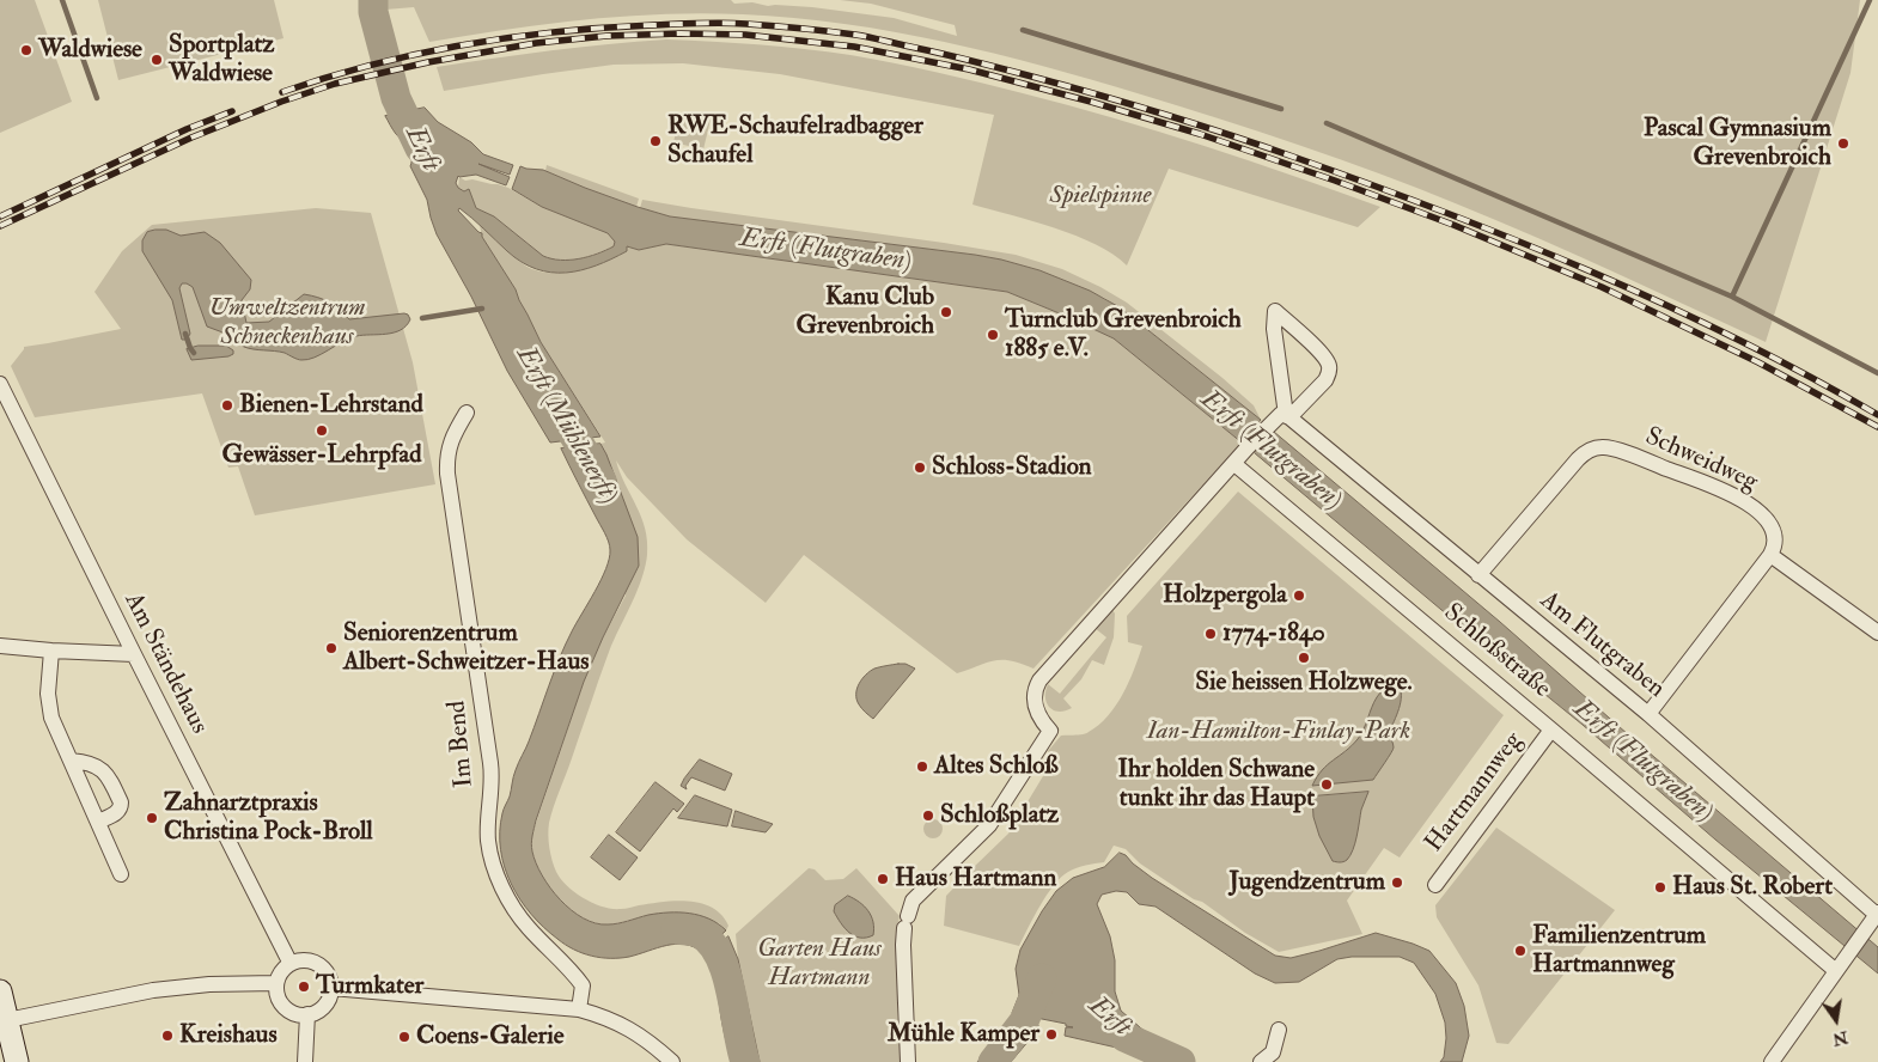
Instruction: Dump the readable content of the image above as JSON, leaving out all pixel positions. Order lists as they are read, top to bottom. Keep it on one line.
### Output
{"streets":{"street":["Schweidweg","Am Flutgraben","Schloßstraße","Am Ständehaus","Im Bend","Hartmannweg"]},"crossings":[["Schweidweg","Am Flutgraben"],["Schloßstraße","Hartmannweg"]],"water":["Erft","Erft (Flutgraben)","Erft (Mühlenerft)"],"parks":["Spielspinne","Umweltzentrum Schneckenhaus","Ian-Hamilton-Finlay-Park","Garten Haus Hartmann"],"places":["Waldwiese","Sportplatz Waldwiese","RWE-Schaufelradbagger Schaufel","Pascal Gymnasium Grevenbroich","Kanu Club Grevenbroich","Turnclub Grevenbroich 1885 e.V.","Bienen-Lehrstand","Gewässer-Lehrpfad","Schloss-Stadion","Holzpergola","1774-1840","Seniorenzentrum Albert-Schweitzer-Haus","Sie heissen Holzwege.","Altes Schloß","Ihr holden Schwane tunkt ihr das Haupt","Schloßplatz","Zahnarztpraxis Christina Pock-Broll","Haus Hartmann","Jugendzentrum","Haus St. Robert","Familienzentrum Hartmannweg","Turmkater","Mühle Kamper","Kreishaus","Coens-Galerie"],"north":"bottom"}
